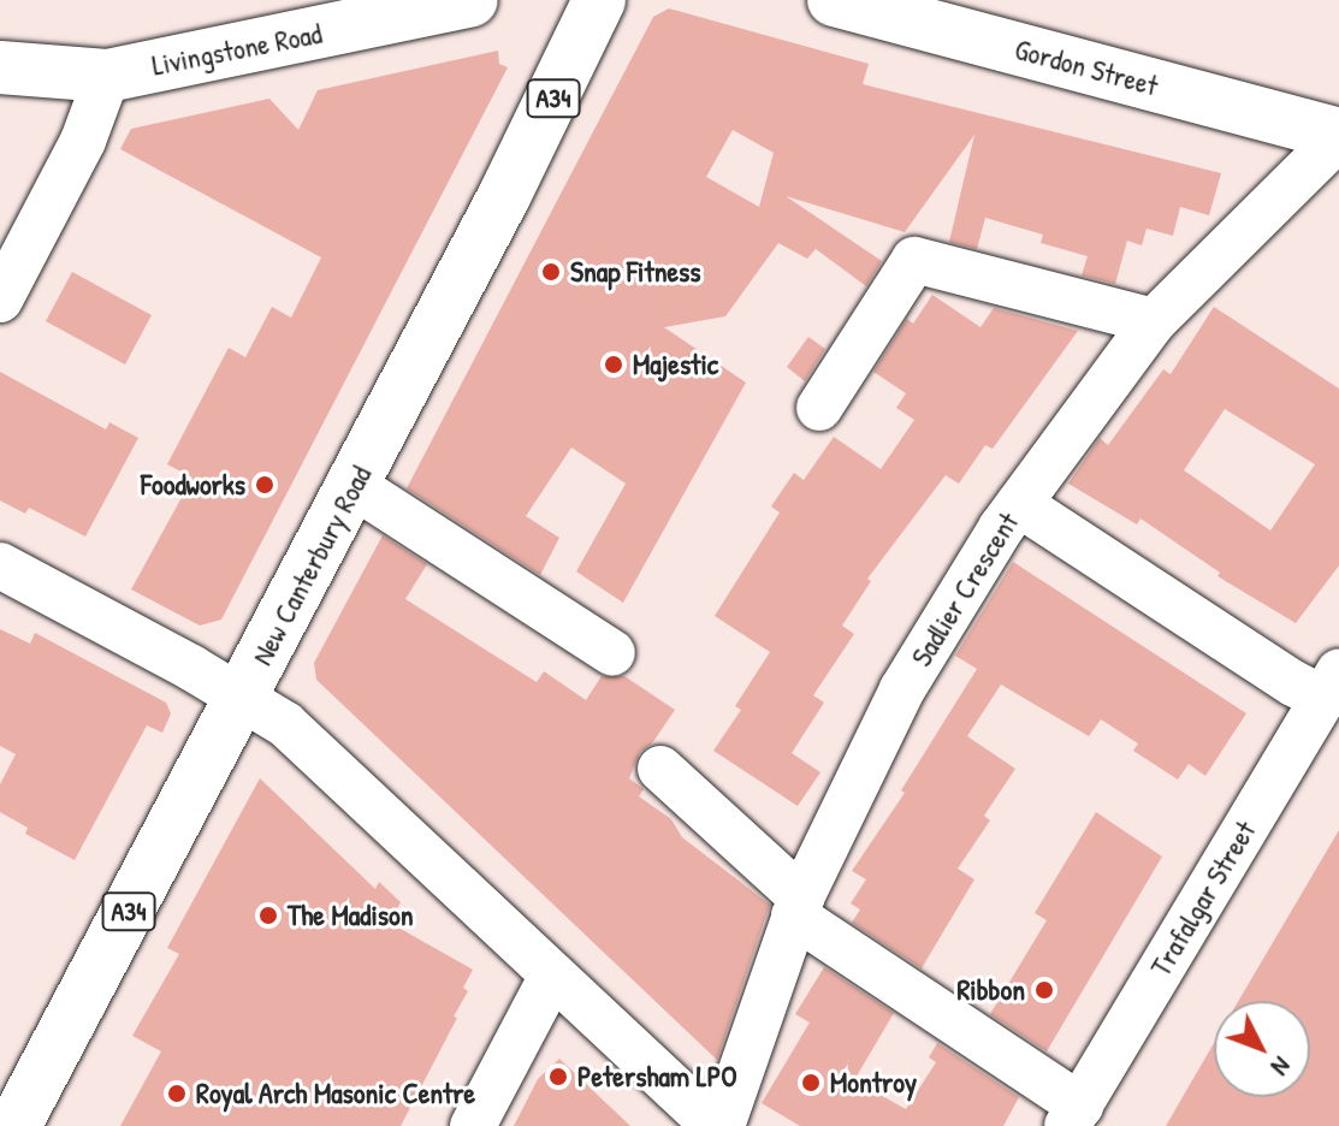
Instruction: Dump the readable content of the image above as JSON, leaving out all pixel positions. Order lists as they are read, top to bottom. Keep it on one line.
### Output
{"streets":{"main road":["Livingstone Road","Gordon Street","A34","New Canterbury Road"],"street":["Sadlier Crescent","Trafalgar Street"]},"crossings":[["Gordon Street","Sadlier Crescent"]],"places":["Snap Fitness","Majestic","Foodworks","The Madison","Ribbon","Petersham LPO","Montroy","Royal Arch Masonic Centre"],"north":"bottom right"}
